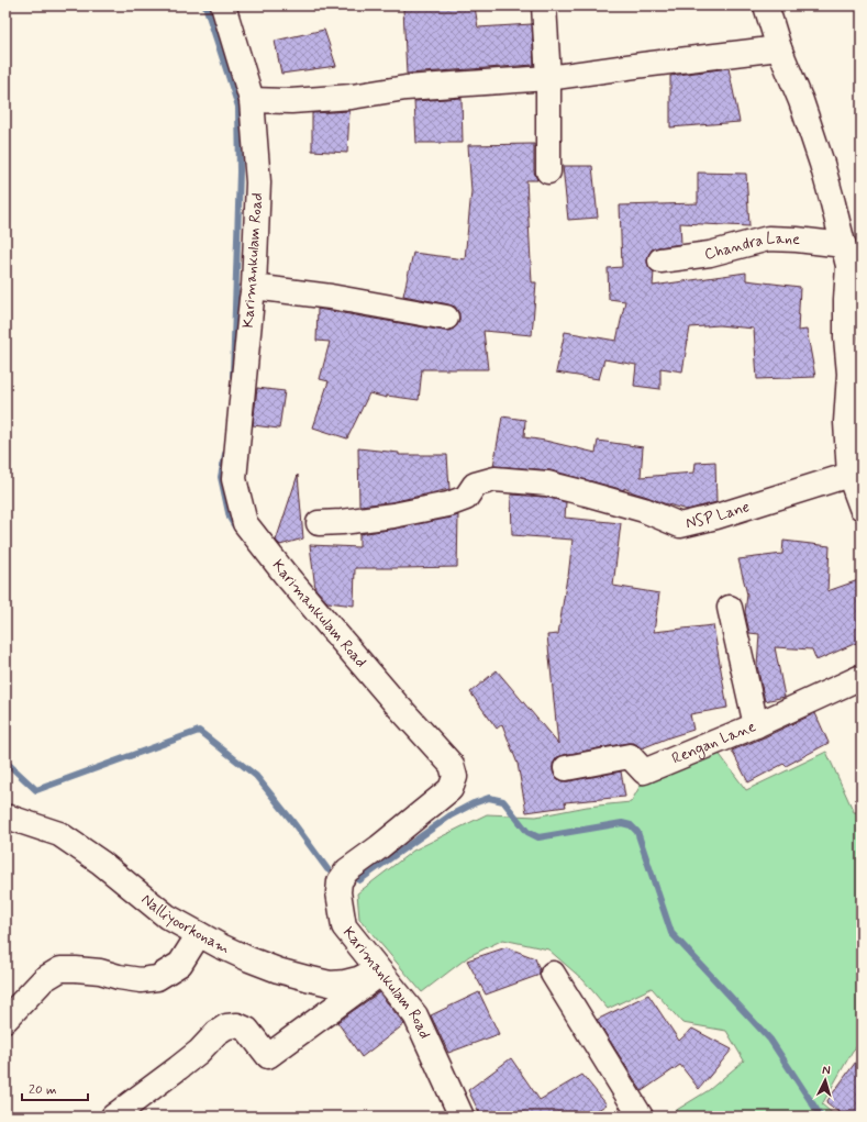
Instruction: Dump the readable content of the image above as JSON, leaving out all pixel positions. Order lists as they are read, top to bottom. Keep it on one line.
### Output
{"streets":{"street":["Chandra Lane","Karimankulam Road","NSP Lane","Rengan Lane","Nalliyoorkonam"]},"crossings":[["Karimankulam Road","Nalliyoorkonam"]],"scale_bar":"20 m","north":"top"}
